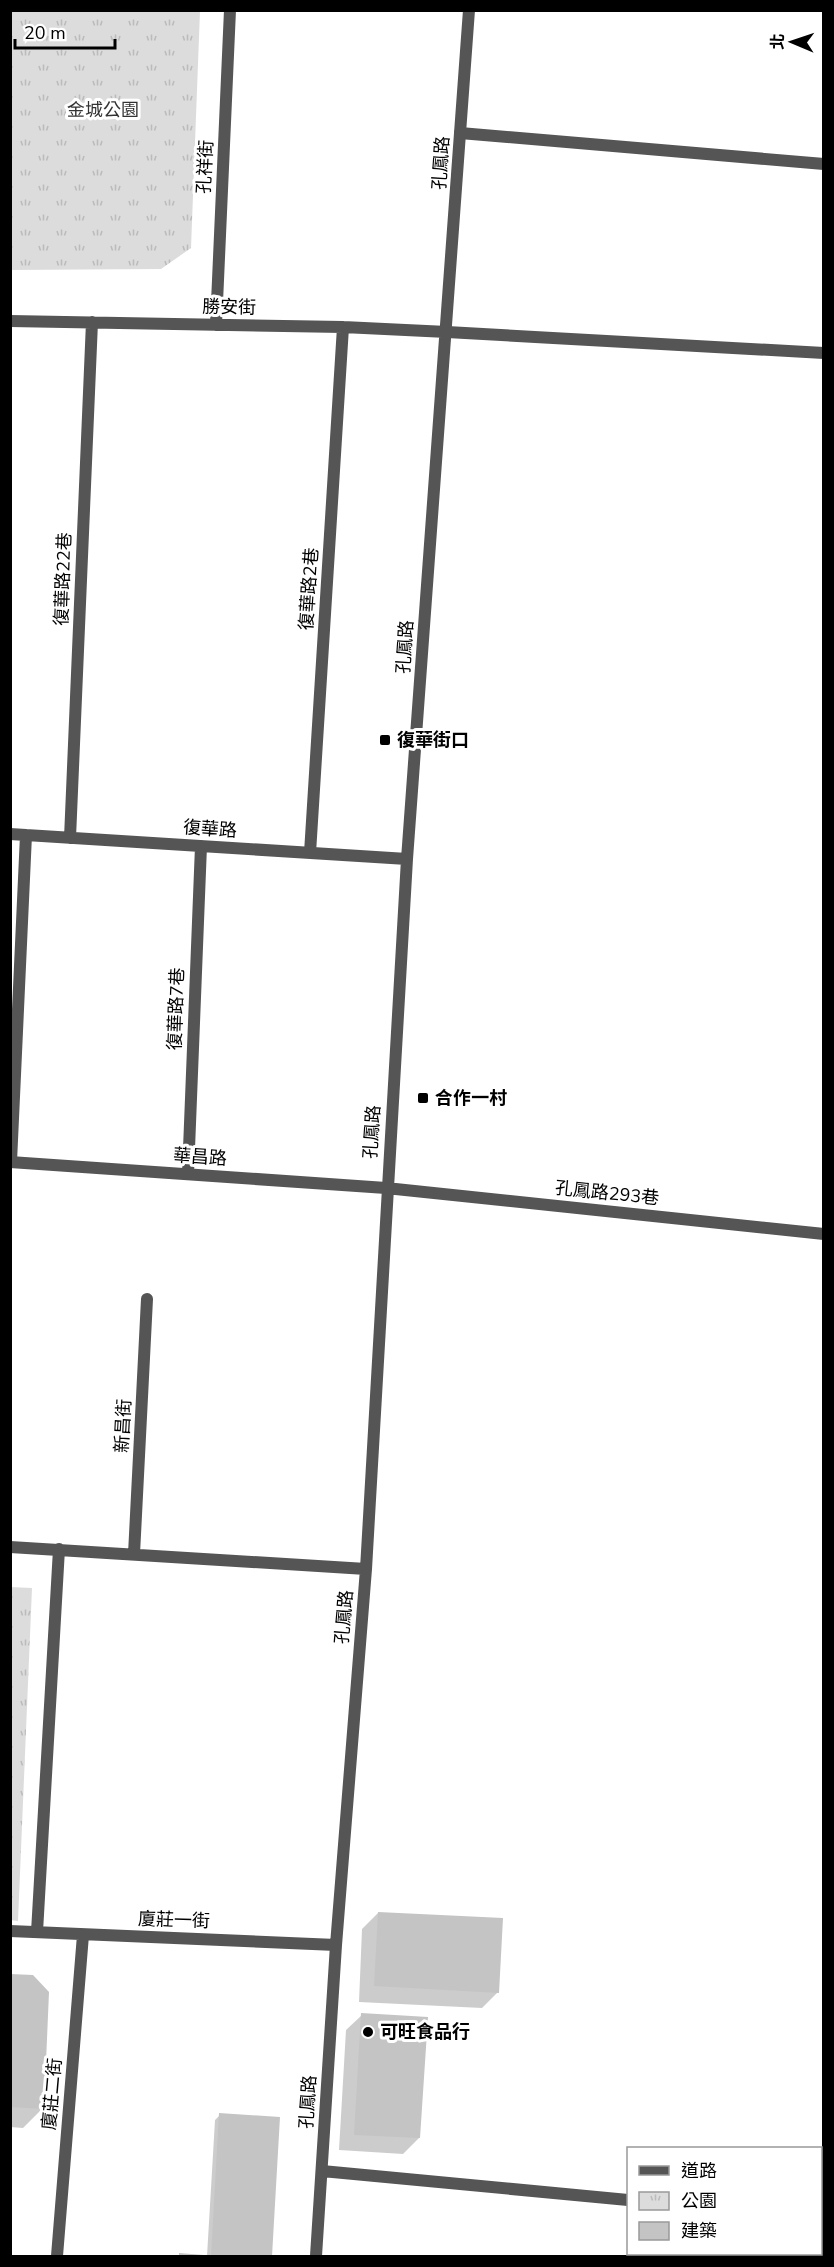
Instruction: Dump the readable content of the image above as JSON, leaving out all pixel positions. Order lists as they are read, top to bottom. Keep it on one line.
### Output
{"streets":{"street":["孔鳳路","孔祥街","勝安街","復華路22巷","復華路2巷","復華路","復華路7巷","華昌路","孔鳳路293巷","新昌街","廈莊一街","廈莊二街"]},"crossings":[["孔鳳路","勝安街"],["孔鳳路","復華路"],["孔鳳路","華昌路"],["孔鳳路","孔鳳路293巷"],["孔鳳路","廈莊一街"],["孔祥街","勝安街"],["勝安街","復華路22巷"],["勝安街","復華路2巷"],["復華路22巷","復華路"],["復華路2巷","復華路"],["復華路","復華路7巷"],["復華路7巷","華昌路"],["華昌路","孔鳳路293巷"],["廈莊一街","廈莊二街"]],"parks":["金城公園"],"places":{"transit":["復華街口","合作一村"],"other":["可旺食品行"]},"legend":["道路","公園","建築"],"scale_bar":"20 m","north":"left"}
